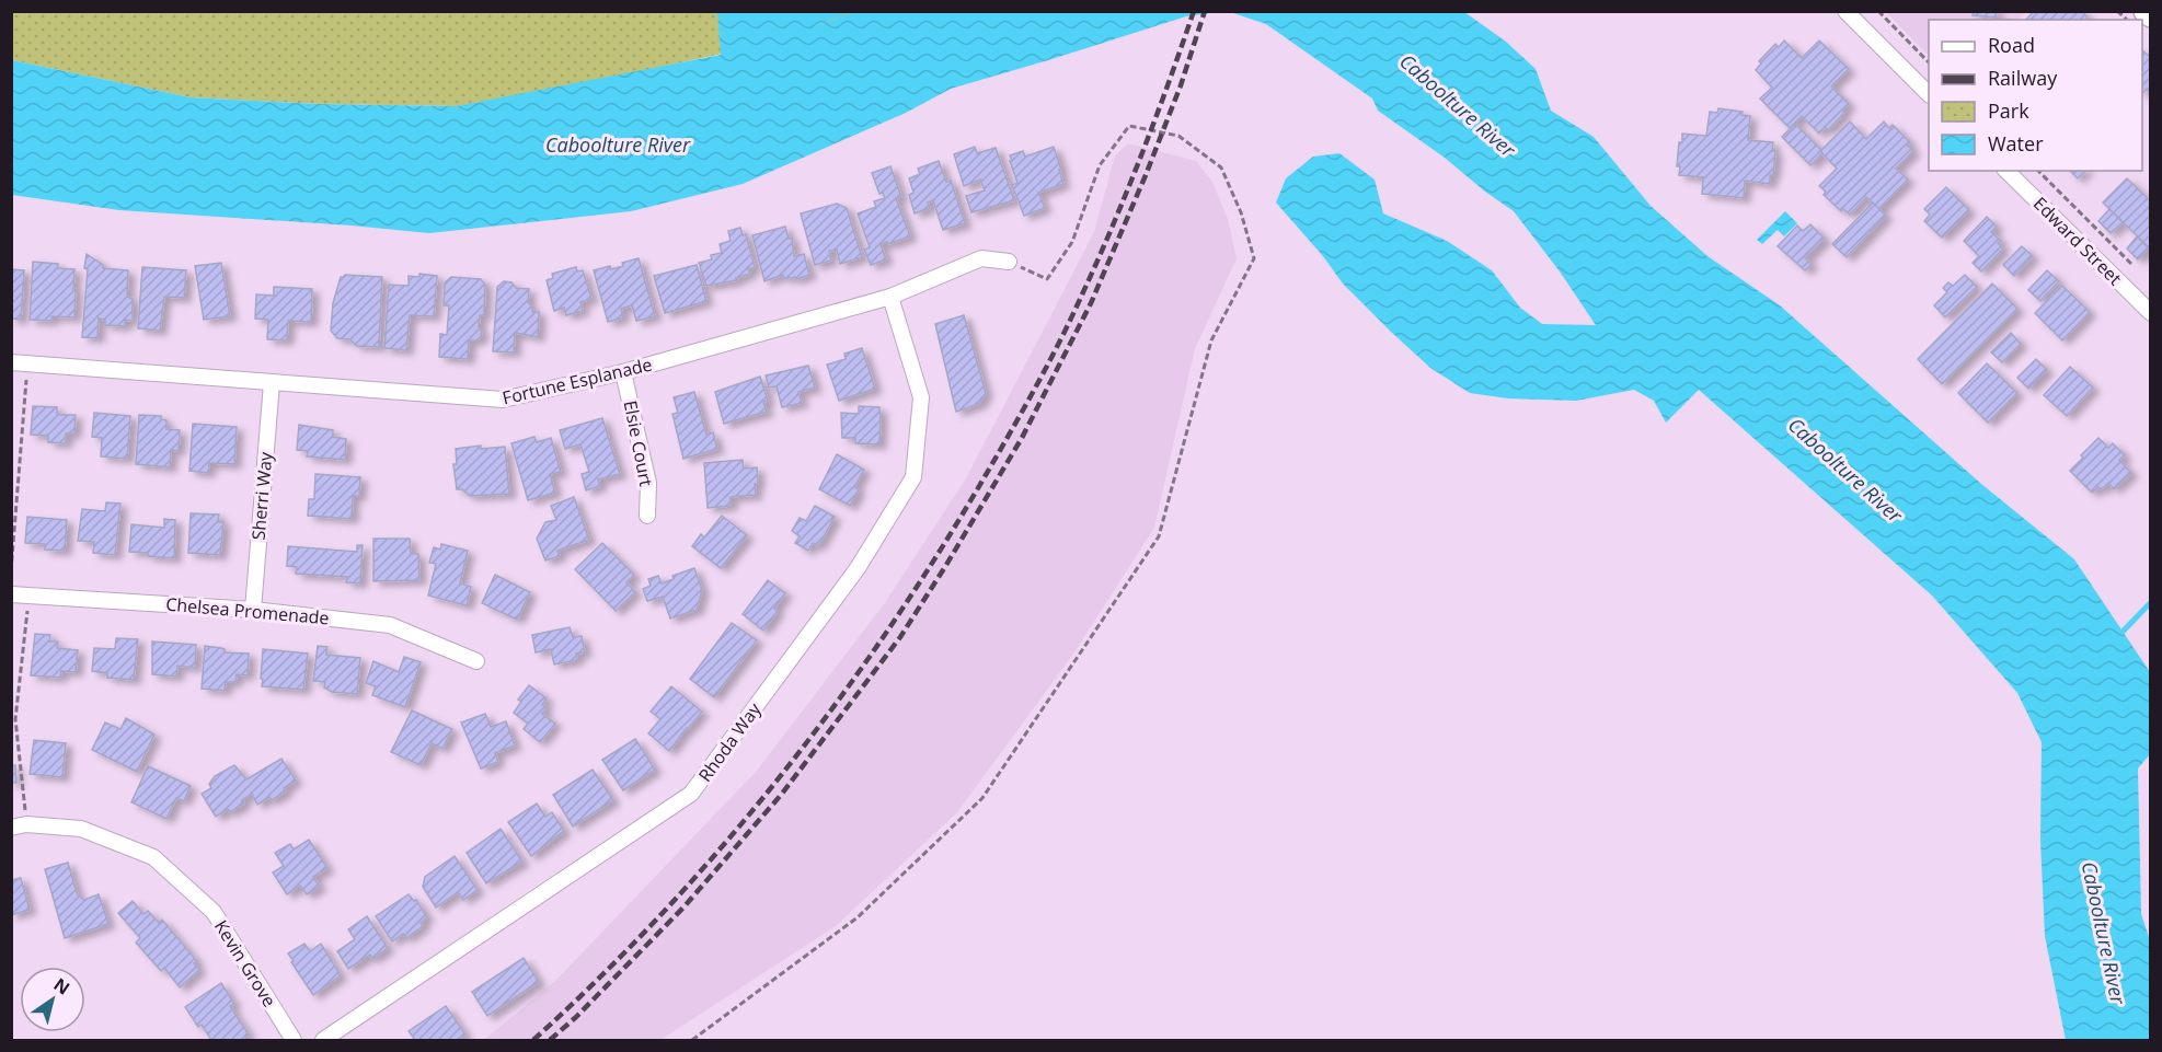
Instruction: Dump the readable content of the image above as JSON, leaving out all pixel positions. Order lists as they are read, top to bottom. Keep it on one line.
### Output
{"streets":{"street":["Edward Street","Fortune Esplanade","Elsie Court","Sherri Way","Chelsea Promenade","Rhoda Way","Kevin Grove"]},"crossings":[["Fortune Esplanade","Elsie Court"],["Fortune Esplanade","Sherri Way"],["Fortune Esplanade","Rhoda Way"],["Sherri Way","Chelsea Promenade"]],"water":["Caboolture River"],"legend":["Road","Railway","Park","Water"],"north":"top right"}
